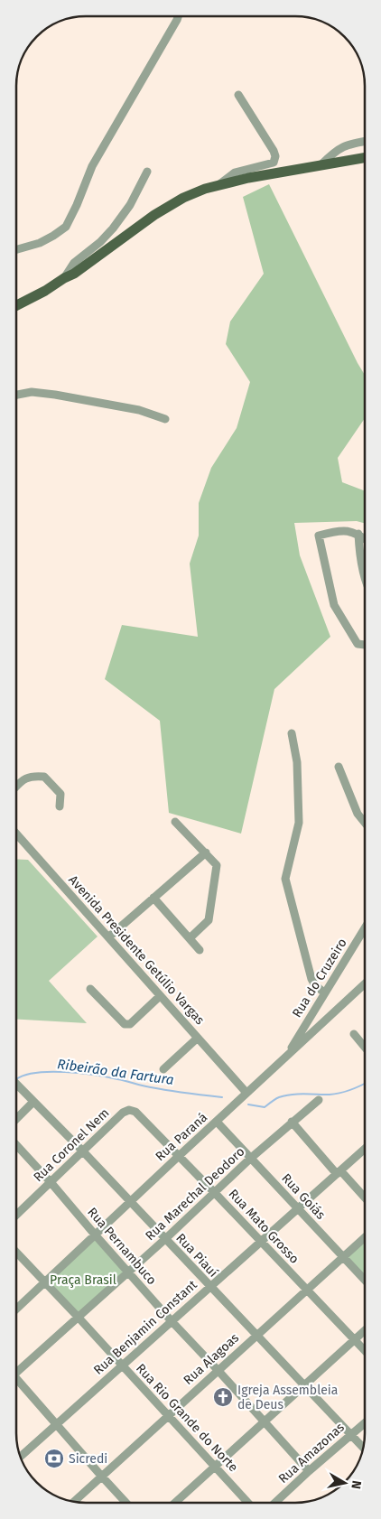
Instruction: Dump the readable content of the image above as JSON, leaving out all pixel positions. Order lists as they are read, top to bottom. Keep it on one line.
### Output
{"streets":{"street":["Avenida Presidente Getúlio Vargas","Rua do Cruzeiro","Rua Paraná","Rua Coronel Nem","Rua Marechal Deodoro","Rua Goiás","Rua Mato Grosso","Rua Pernambuco","Rua Piauí","Rua Benjamin Constant","Rua Alagoas","Rua Rio Grande do Norte","Rua Amazonas"]},"crossings":[["Avenida Presidente Getúlio Vargas","Rua Paraná"],["Rua do Cruzeiro","Rua Paraná"],["Rua Paraná","Rua Goiás"],["Rua Paraná","Rua Mato Grosso"],["Rua Paraná","Rua Pernambuco"],["Rua Paraná","Rua Piauí"],["Rua Paraná","Rua Rio Grande do Norte"],["Rua Coronel Nem","Rua Mato Grosso"],["Rua Coronel Nem","Rua Pernambuco"],["Rua Coronel Nem","Rua Piauí"],["Rua Marechal Deodoro","Rua Goiás"],["Rua Marechal Deodoro","Rua Mato Grosso"],["Rua Marechal Deodoro","Rua Pernambuco"],["Rua Marechal Deodoro","Rua Piauí"],["Rua Marechal Deodoro","Rua Rio Grande do Norte"],["Rua Goiás","Rua Benjamin Constant"],["Rua Goiás","Rua Alagoas"],["Rua Mato Grosso","Rua Benjamin Constant"],["Rua Mato Grosso","Rua Alagoas"],["Rua Pernambuco","Rua Benjamin Constant"],["Rua Pernambuco","Rua Alagoas"],["Rua Pernambuco","Rua Amazonas"],["Rua Piauí","Rua Benjamin Constant"],["Rua Piauí","Rua Alagoas"],["Rua Piauí","Rua Amazonas"],["Rua Benjamin Constant","Rua Rio Grande do Norte"],["Rua Alagoas","Rua Rio Grande do Norte"]],"water":["Ribeirão da Fartura"],"parks":["Praça Brasil"],"places":{"church":["Igreja Assembleia de Deus"],"bank":["Sicredi"]},"north":"right"}
